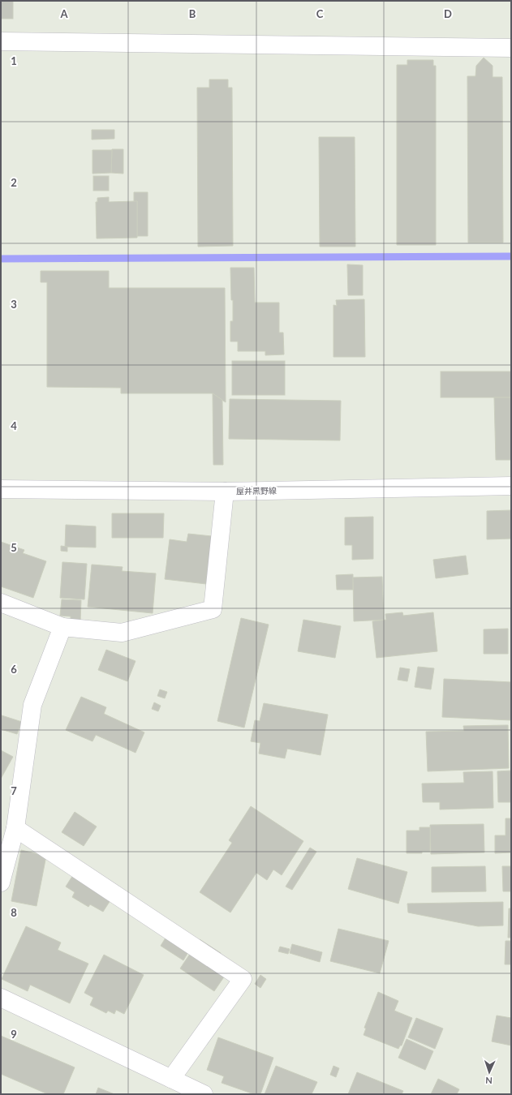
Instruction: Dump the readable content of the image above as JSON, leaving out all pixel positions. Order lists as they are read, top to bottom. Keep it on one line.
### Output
{"streets":{"street":["屋井黒野線"]},"north":"bottom","grid":{"columns":["A","B","C","D"],"rows":["1","2","3","4","5","6","7","8","9"]}}
